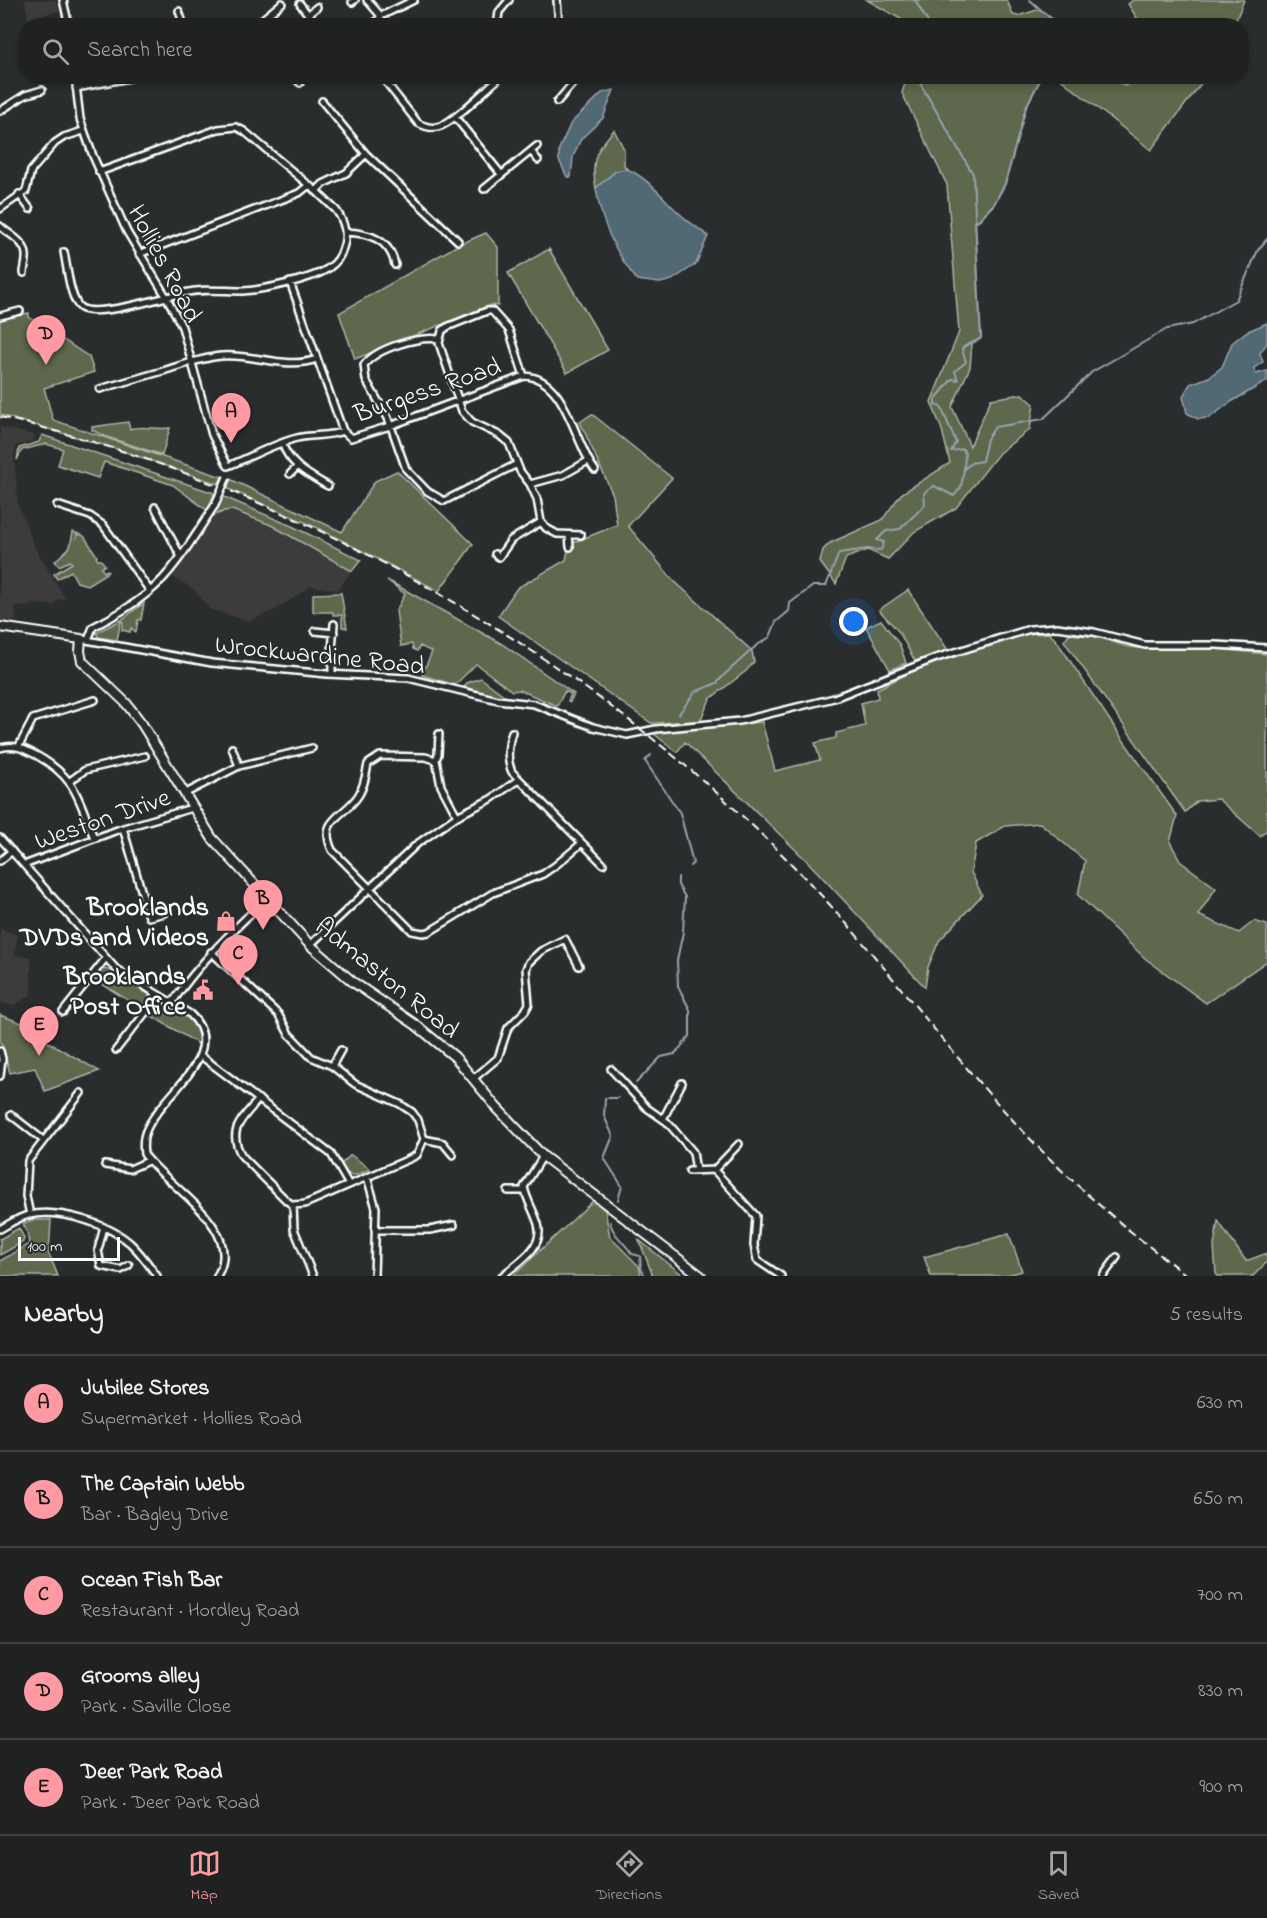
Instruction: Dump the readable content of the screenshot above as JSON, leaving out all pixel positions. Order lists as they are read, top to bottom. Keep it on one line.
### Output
{"streets":{"street":["Hollies Road","Burgess Road","Wrockwardine Road","Weston Drive","Admaston Road"]},"crossings":[["Hollies Road","Burgess Road"],["Wrockwardine Road","Admaston Road"],["Weston Drive","Admaston Road"]],"places":{"shop":["Brooklands DVDs and Videos"],"public building":["Brooklands Post Office"]},"scale_bar":"100 m","page":{"search":"Search here","pins":["D","A","B","C","E"],"scale":"100 m","heading":["Nearby","5 results"],"list":[{"mark":"A","name":"Jubilee Stores","note":"Supermarket · Hollies Road","value":"630 m"},{"mark":"B","name":"The Captain Webb","note":"Bar · Bagley Drive","value":"650 m"},{"mark":"C","name":"Ocean Fish Bar","note":"Restaurant · Hordley Road","value":"700 m"},{"mark":"D","name":"Grooms alley","note":"Park · Saville Close","value":"830 m"},{"mark":"E","name":"Deer Park Road","note":"Park · Deer Park Road","value":"900 m"}],"nav":["Map","Directions","Saved"]}}
